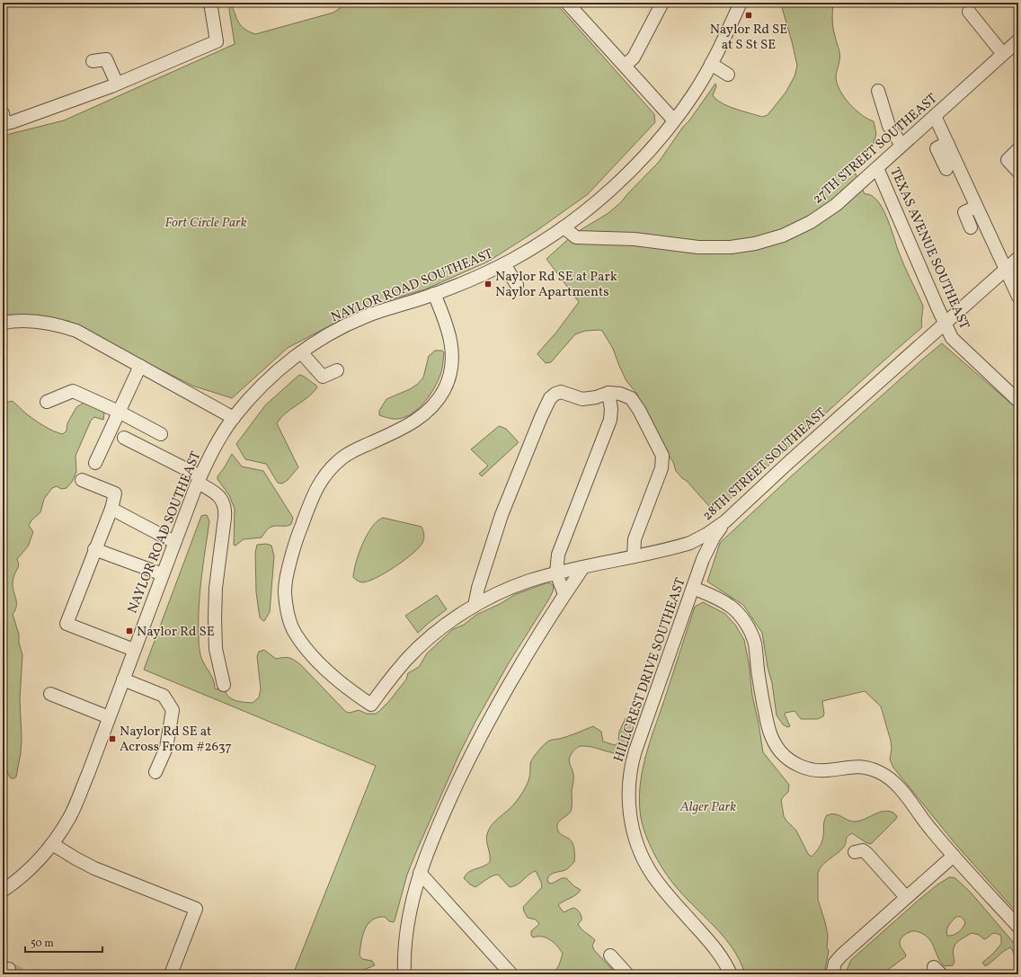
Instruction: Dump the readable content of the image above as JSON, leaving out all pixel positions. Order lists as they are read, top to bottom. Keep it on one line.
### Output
{"streets":{"street":["27TH STREET SOUTHEAST","TEXAS AVENUE SOUTHEAST","NAYLOR ROAD SOUTHEAST","28TH STREET SOUTHEAST","HILLCREST DRIVE SOUTHEAST"]},"crossings":[["27TH STREET SOUTHEAST","TEXAS AVENUE SOUTHEAST"],["27TH STREET SOUTHEAST","NAYLOR ROAD SOUTHEAST"],["TEXAS AVENUE SOUTHEAST","28TH STREET SOUTHEAST"],["NAYLOR ROAD SOUTHEAST","28TH STREET SOUTHEAST"],["28TH STREET SOUTHEAST","HILLCREST DRIVE SOUTHEAST"]],"parks":["Fort Circle Park","Alger Park"],"places":{"transit":["Naylor Rd SE at S St SE","Naylor Rd SE at Park Naylor Apartments","Naylor Rd SE","Naylor Rd SE at Across From #2637"]},"scale_bar":"50 m"}
